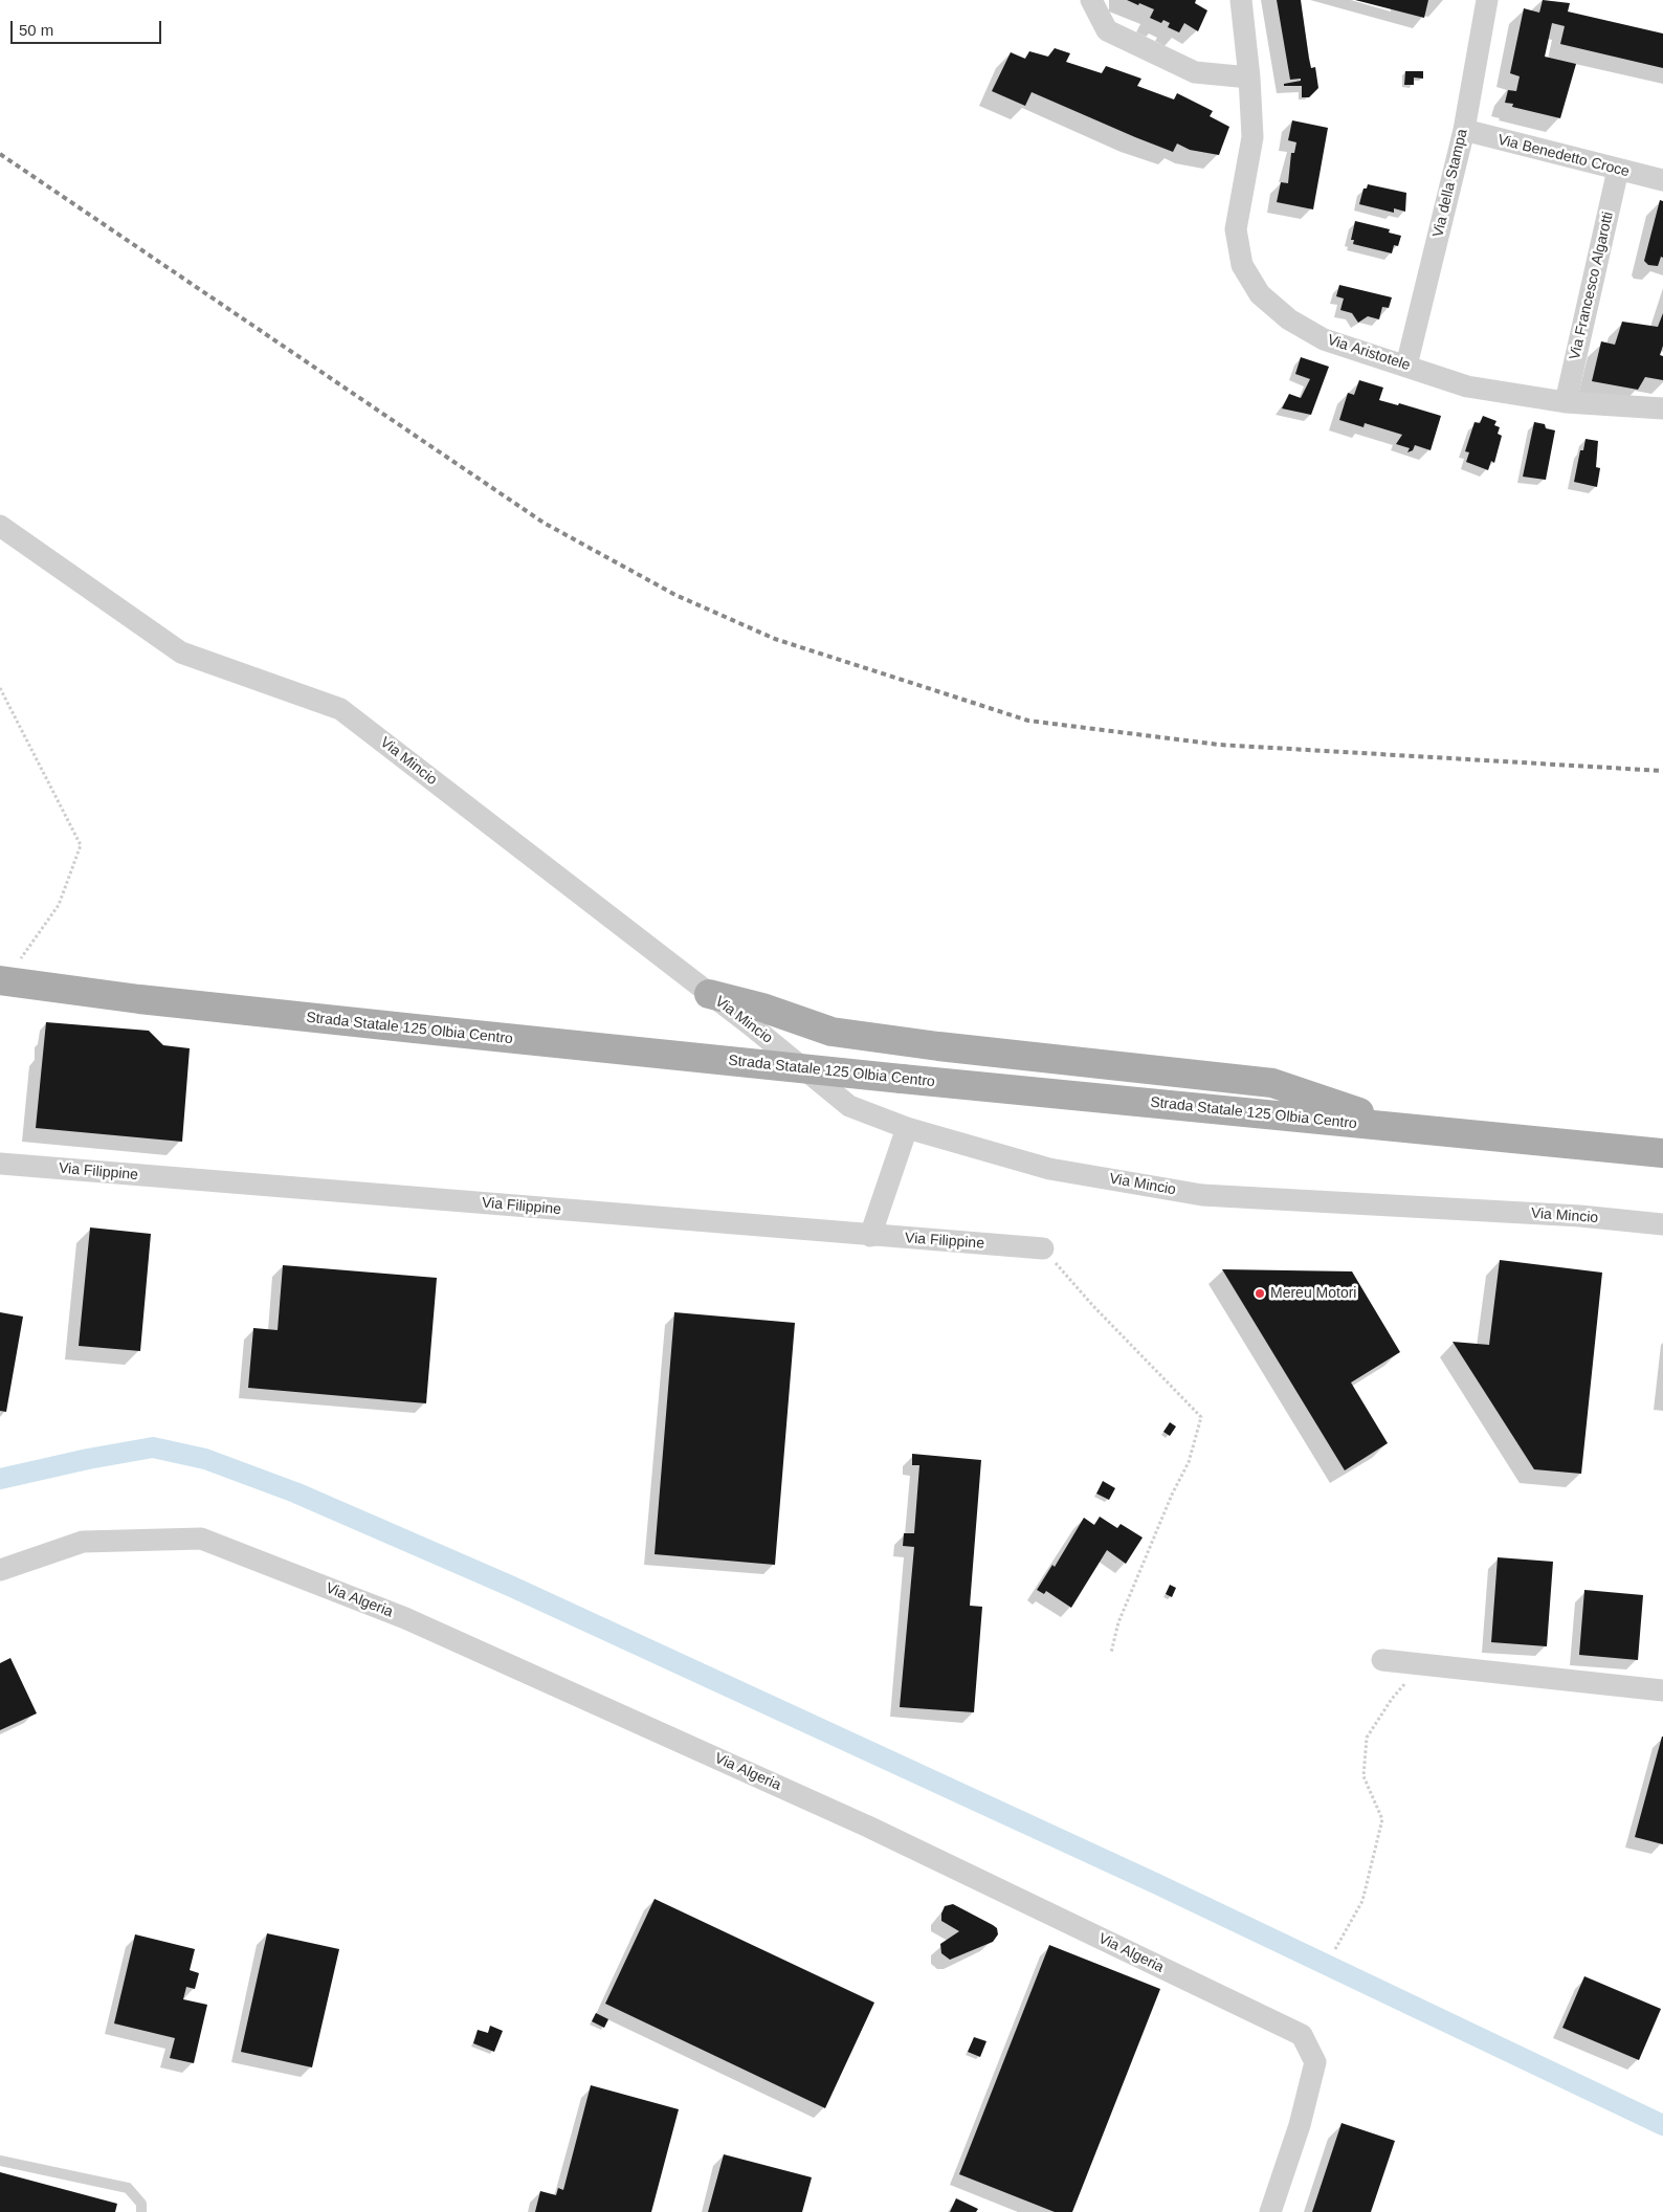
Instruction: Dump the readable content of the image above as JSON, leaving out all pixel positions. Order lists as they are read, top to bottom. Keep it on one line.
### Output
{"streets":{"main road":["Strada Statale 125 Olbia Centro"],"street":["Via Benedetto Croce","Via della Stampa","Via Francesco Algarotti","Via Aristotele","Via Mincio","Via Filippine","Via Algeria"]},"crossings":[["Via Benedetto Croce","Via della Stampa"],["Via Benedetto Croce","Via Francesco Algarotti"],["Via della Stampa","Via Aristotele"],["Via Francesco Algarotti","Via Aristotele"]],"places":["Mereu Motori"],"scale_bar":"50 m"}
